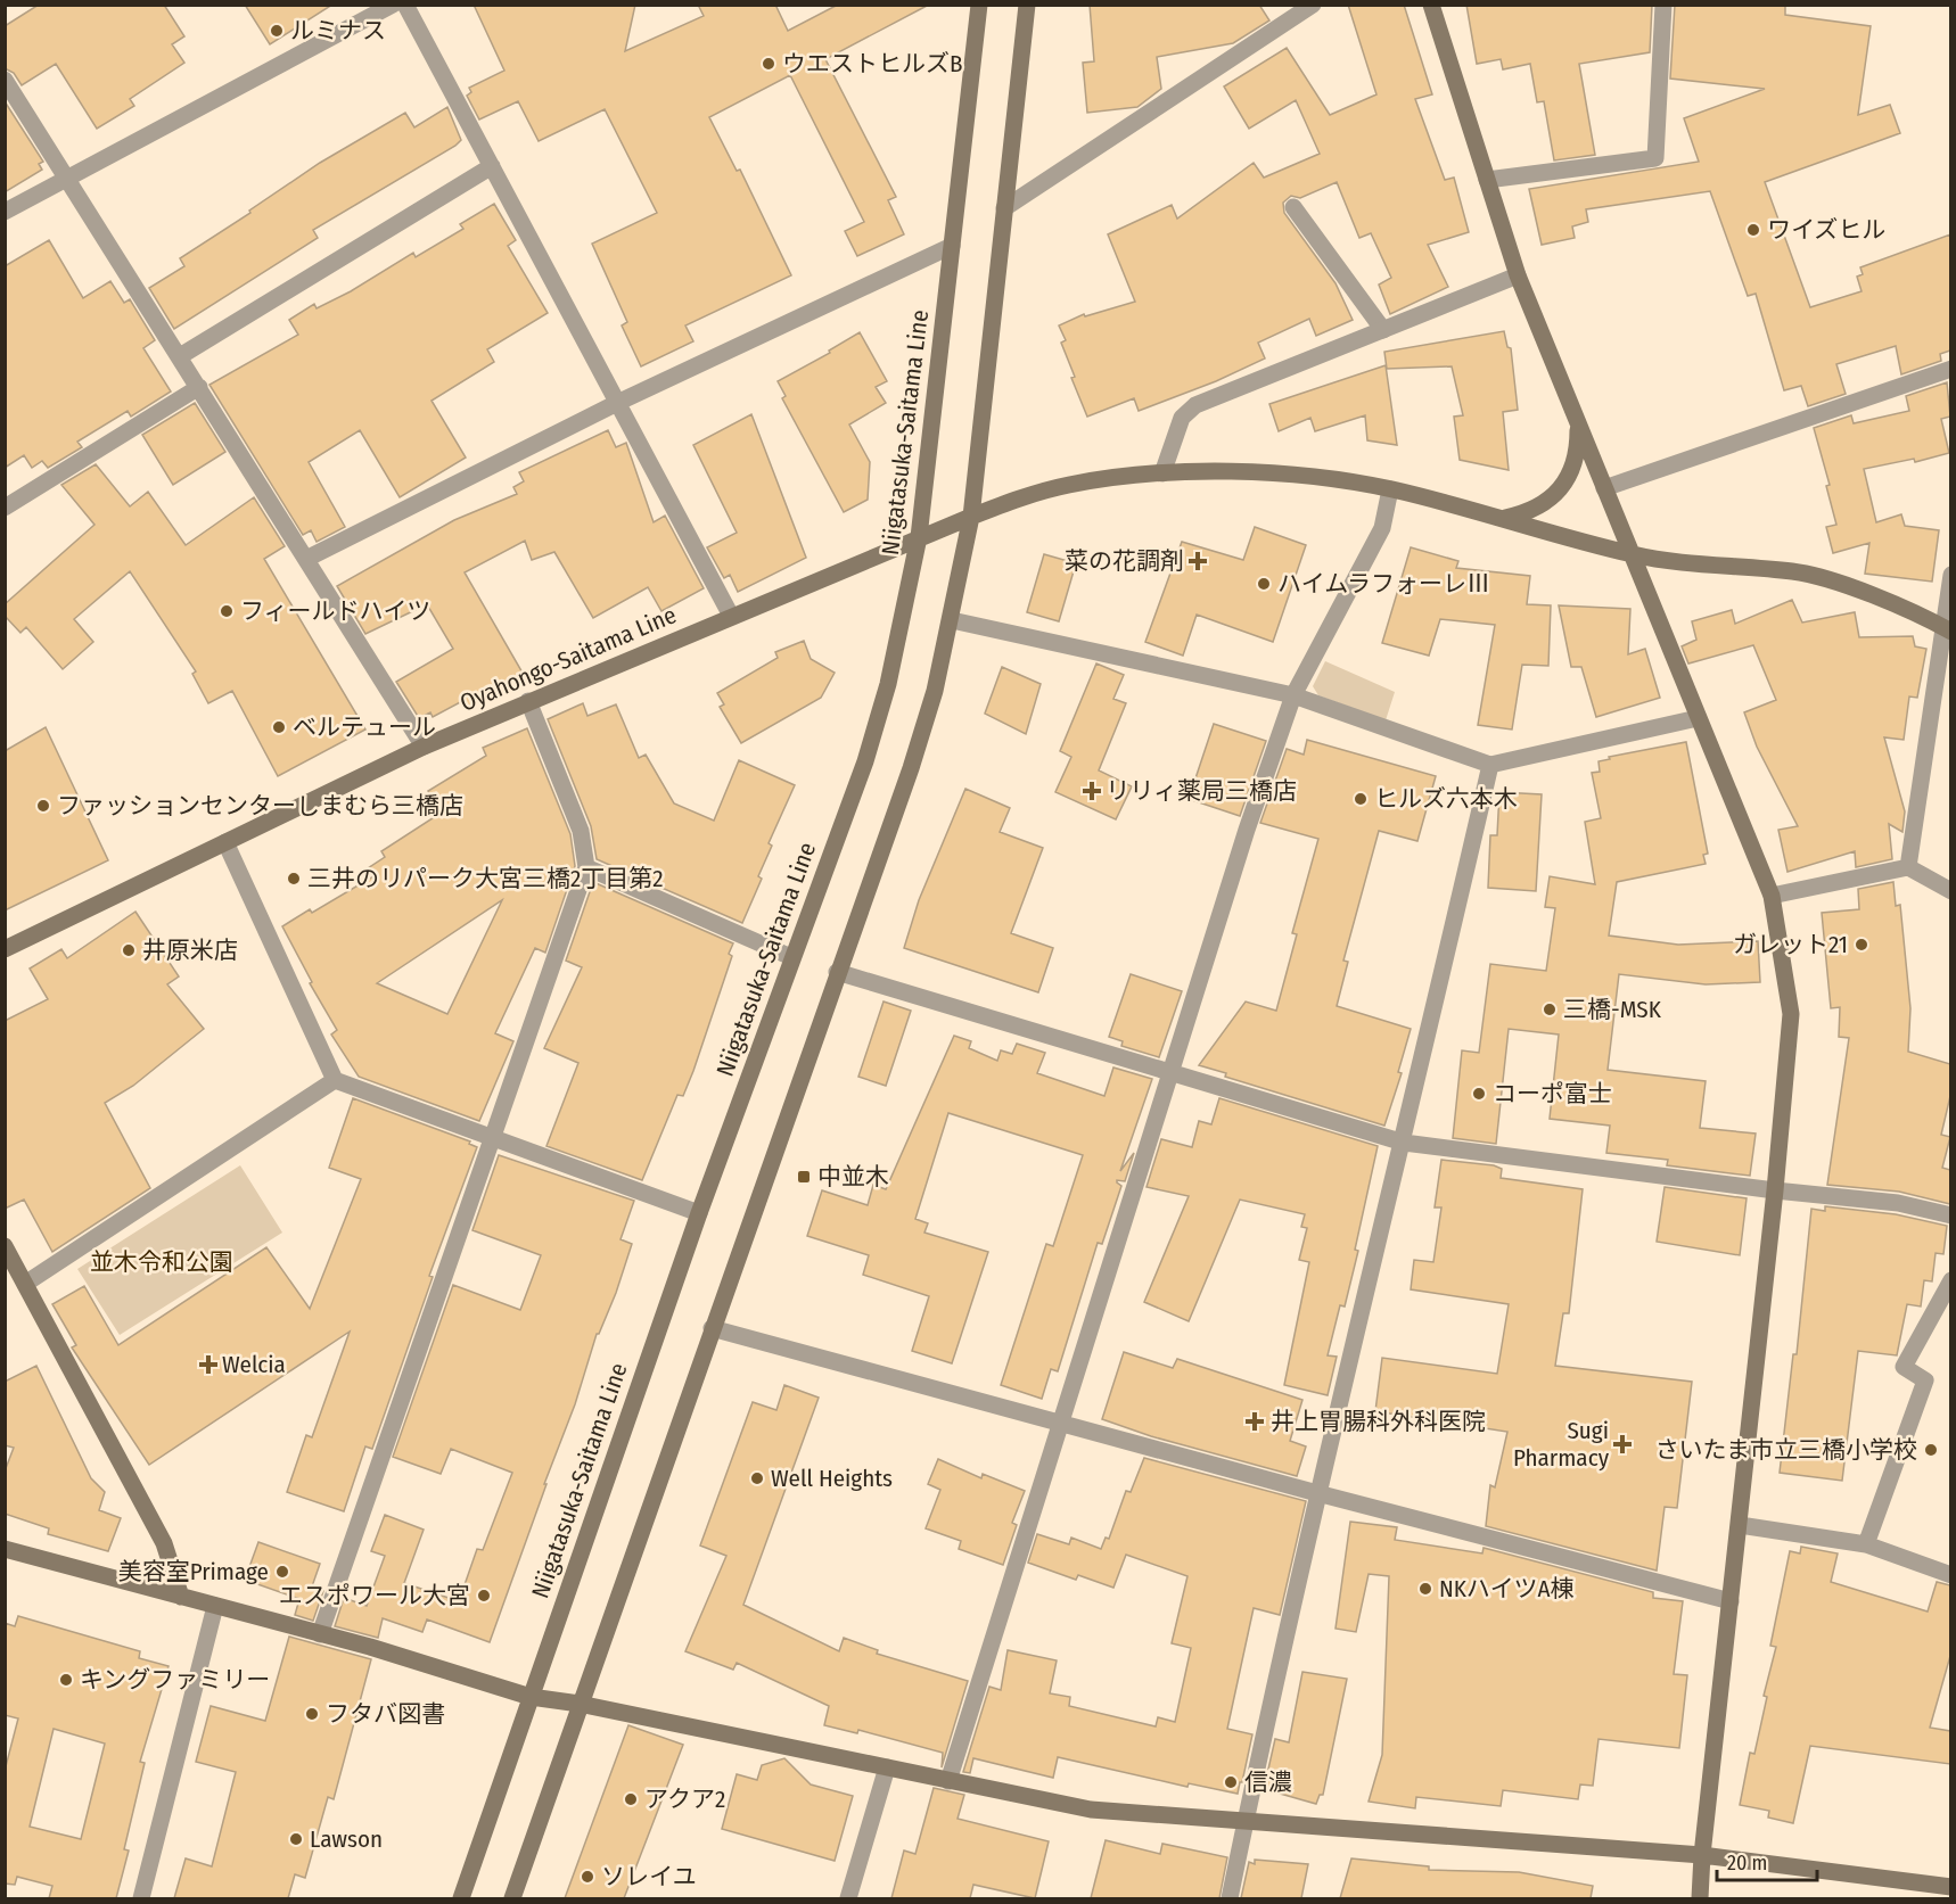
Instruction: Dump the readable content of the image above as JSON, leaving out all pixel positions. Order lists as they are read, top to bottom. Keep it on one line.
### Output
{"streets":{"street":["Niigatasuka-Saitama Line","Oyahongo-Saitama Line"]},"crossings":[["Niigatasuka-Saitama Line","Oyahongo-Saitama Line"]],"parks":["並木令和公園"],"places":{"other":["ルミナス","ウエストヒルズB","ワイズヒル","ハイムラフォーレⅢ","フィールドハイツ","ベルテュール","ヒルズ六本木","ファッションセンターしまむら三橋店","三井のリパーク大宮三橋2丁目第2","ガレット21","井原米店","三橋-MSK","コーポ富士","さいたま市立三橋小学校","Well Heights","美容室Primage","NKハイツA棟","エスポワール大宮","キングファミリー","フタバ図書","信濃","アクア2","Lawson","ソレイユ"],"health":["菜の花調剤","リリィ薬局三橋店","Welcia","井上胃腸科外科医院","Sugi Pharmacy"],"transit":["中並木"]},"scale_bar":"20 m"}
